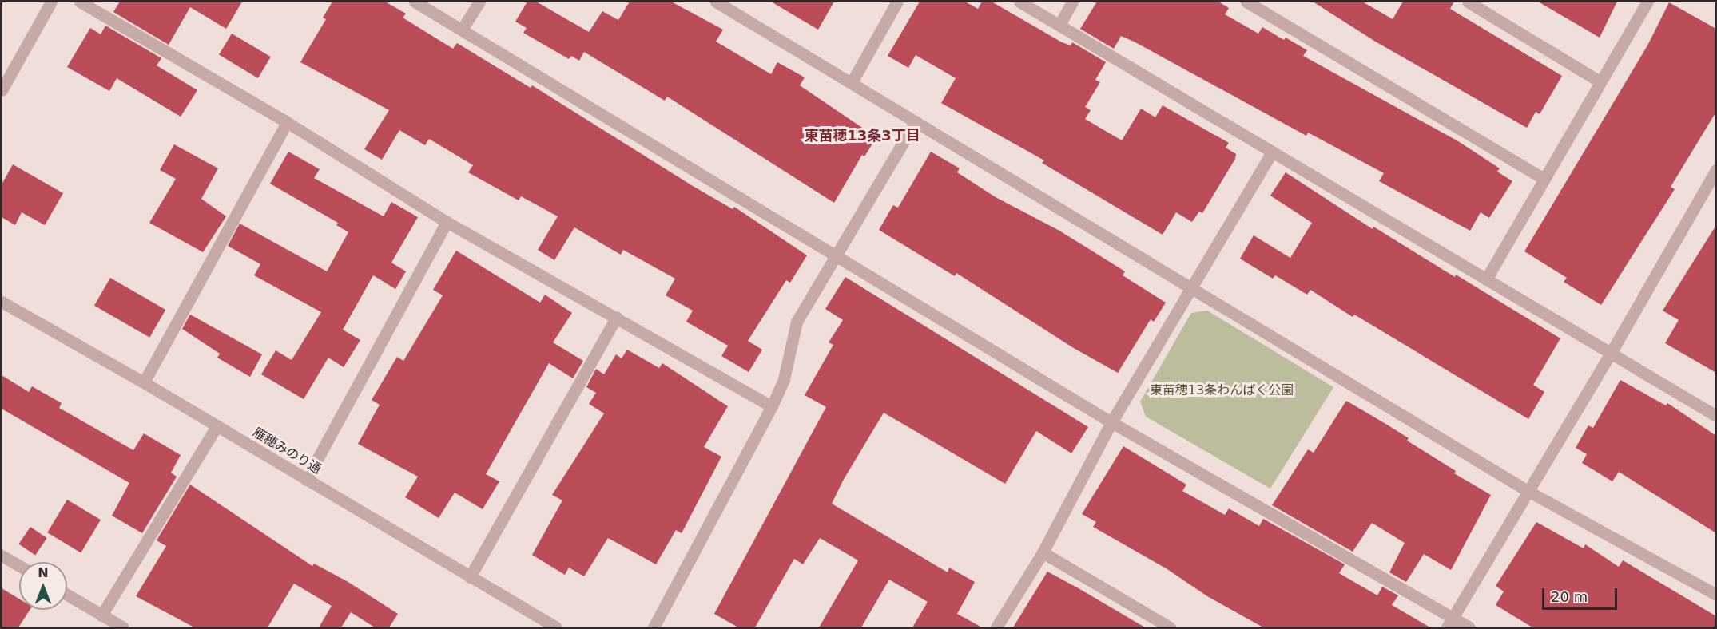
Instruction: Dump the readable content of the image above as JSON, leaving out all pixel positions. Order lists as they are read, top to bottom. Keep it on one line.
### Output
{"streets":{"street":["雁穂みのり通"]},"districts":["東苗穂13条3丁目"],"parks":["東苗穂13条わんぱく公園"],"scale_bar":"20 m","north":"top"}
